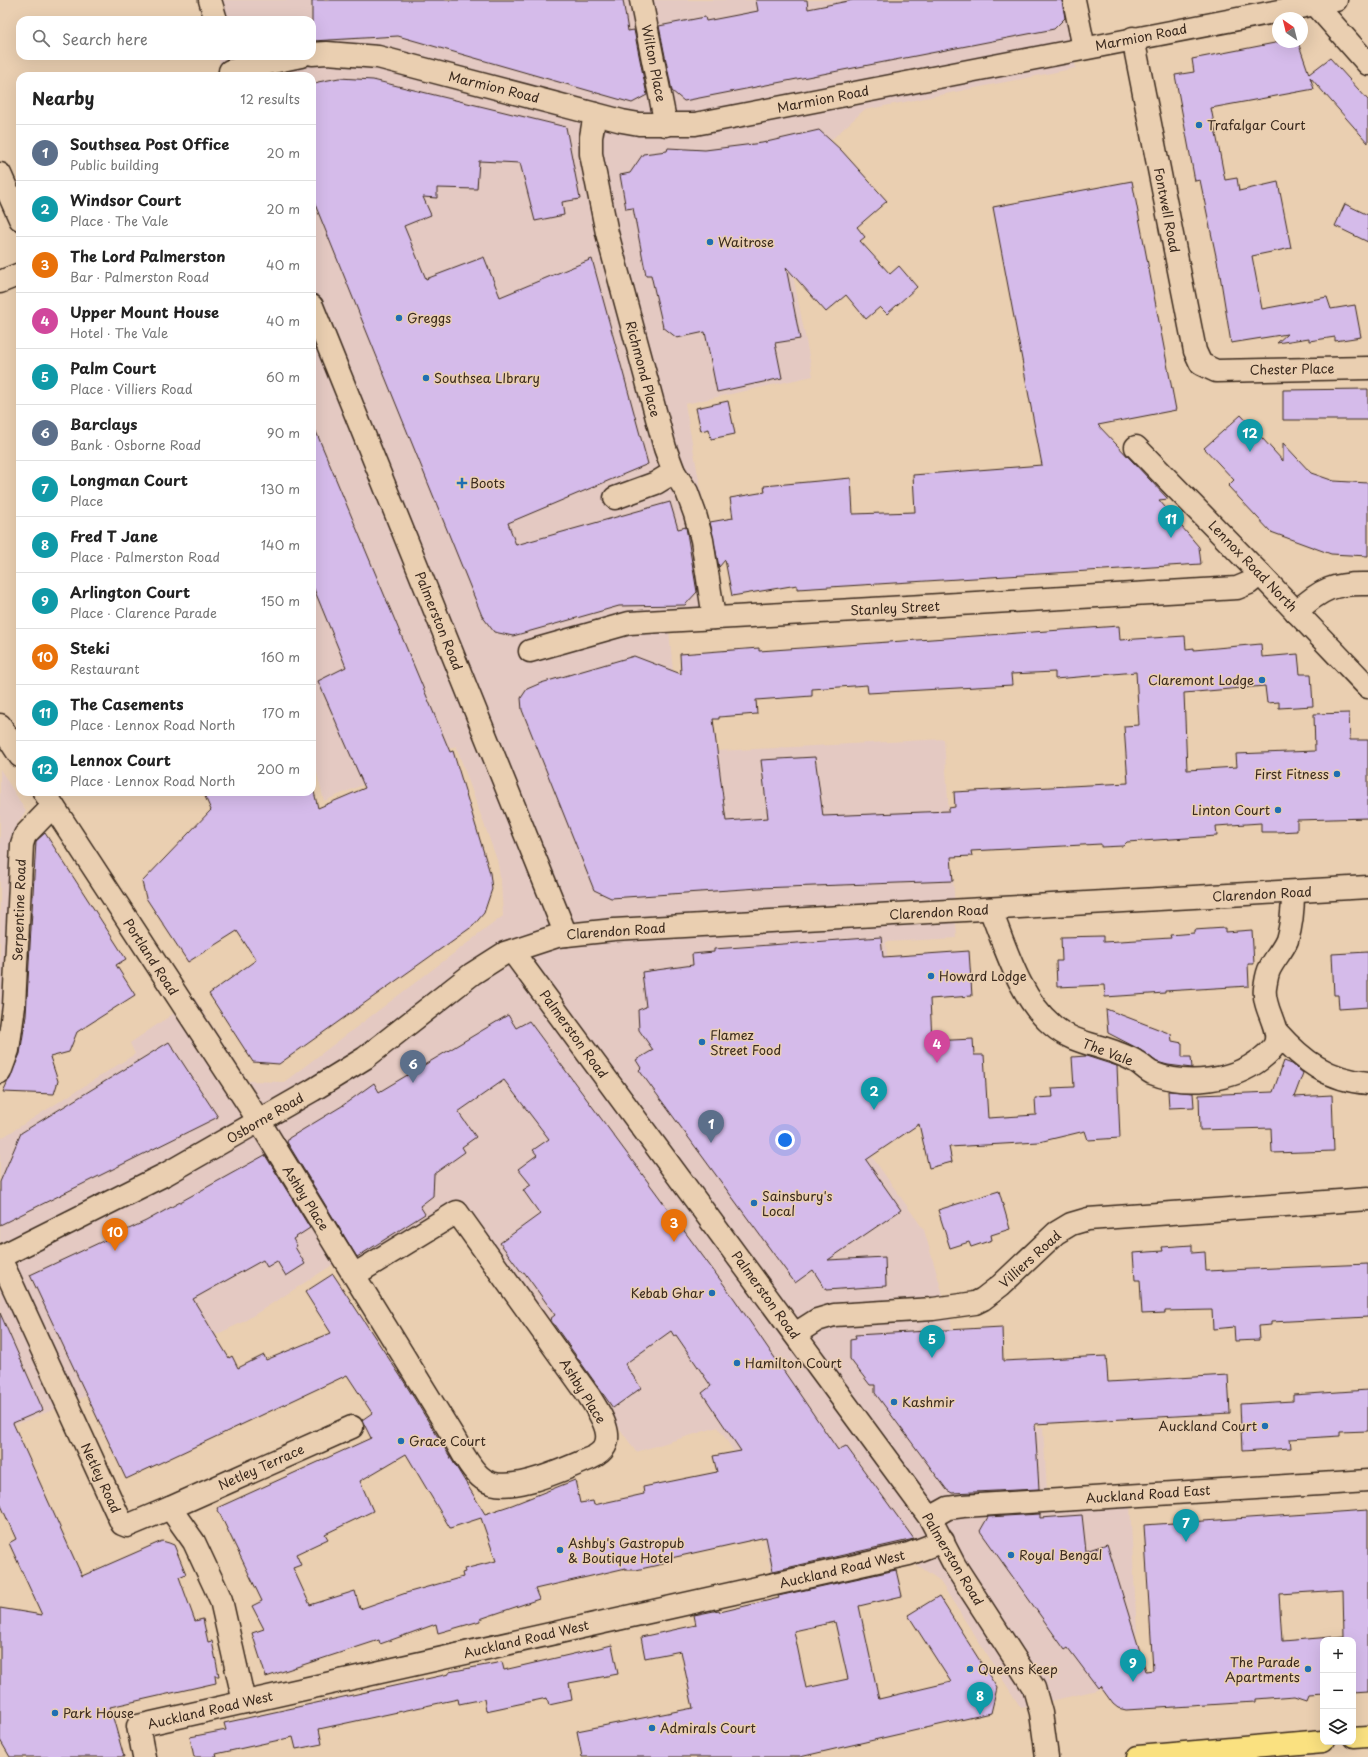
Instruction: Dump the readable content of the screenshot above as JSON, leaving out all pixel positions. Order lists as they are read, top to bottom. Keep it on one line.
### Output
{"streets":{"street":["Marmion Road","Wilton Place","Fontwell Road","Richmond Place","Chester Place","Lennox Road North","Stanley Street","Palmerston Road","Clarendon Road","Serpentine Road","Portland Road","The Vale","Osborne Road","Ashby Place","Villiers Road","Netley Terrace","Netley Road","Auckland Road East","Auckland Road West"]},"crossings":[["Marmion Road","Wilton Place"],["Marmion Road","Fontwell Road"],["Marmion Road","Richmond Place"],["Fontwell Road","Chester Place"],["Richmond Place","Stanley Street"],["Lennox Road North","Stanley Street"],["Palmerston Road","Clarendon Road"],["Palmerston Road","Osborne Road"],["Palmerston Road","Villiers Road"],["Palmerston Road","Auckland Road East"],["Palmerston Road","Auckland Road West"],["Clarendon Road","The Vale"],["Clarendon Road","Osborne Road"],["Serpentine Road","Portland Road"],["Portland Road","Osborne Road"],["Portland Road","Ashby Place"],["Osborne Road","Ashby Place"],["Osborne Road","Netley Road"],["Netley Terrace","Netley Road"]],"places":{"other":["Trafalgar Court","Waitrose","Greggs","Southsea LIbrary","Claremont Lodge","First Fitness","Linton Court","Howard Lodge","Flamez Street Food","Sainsbury's Local","Kebab Ghar","Hamilton Court","Kashmir","Auckland Court","Grace Court","Ashby's Gastropub & Boutique Hotel","Royal Bengal","Queens Keep","The Parade Apartments","Park House","Admirals Court"],"health":["Boots"]},"north":"top left","page":{"search":"Search here","heading":["Nearby","12 results"],"list":[{"mark":"1","name":"Southsea Post Office","note":"Public building","value":"20 m"},{"mark":"2","name":"Windsor Court","note":"Place · The Vale","value":"20 m"},{"mark":"3","name":"The Lord Palmerston","note":"Bar · Palmerston Road","value":"40 m"},{"mark":"4","name":"Upper Mount House","note":"Hotel · The Vale","value":"40 m"},{"mark":"5","name":"Palm Court","note":"Place · Villiers Road","value":"60 m"},{"mark":"6","name":"Barclays","note":"Bank · Osborne Road","value":"90 m"},{"mark":"7","name":"Longman Court","note":"Place","value":"130 m"},{"mark":"8","name":"Fred T Jane","note":"Place · Palmerston Road","value":"140 m"},{"mark":"9","name":"Arlington Court","note":"Place · Clarence Parade","value":"150 m"},{"mark":"10","name":"Steki","note":"Restaurant","value":"160 m"},{"mark":"11","name":"The Casements","note":"Place · Lennox Road North","value":"170 m"},{"mark":"12","name":"Lennox Court","note":"Place · Lennox Road North","value":"200 m"}],"pins":["12","11","4","6","2","1","3","10","5","7","9","8"],"map_buttons":["+","−"]}}
